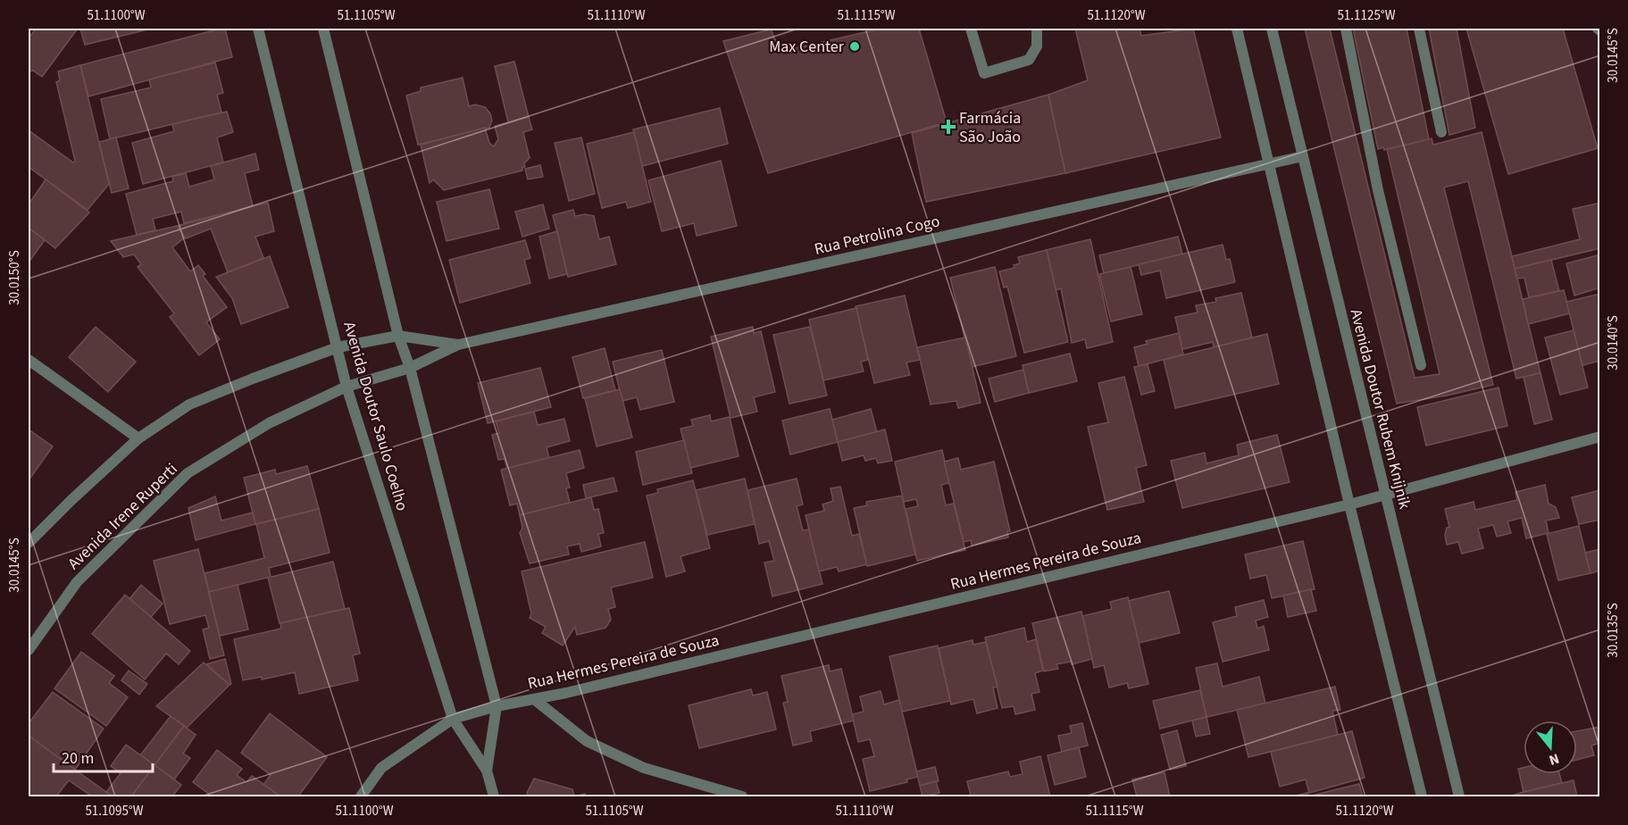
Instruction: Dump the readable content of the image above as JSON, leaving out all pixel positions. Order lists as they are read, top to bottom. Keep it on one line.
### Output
{"streets":{"street":["Rua Petrolina Cogo","Avenida Doutor Rubem Knijnik","Avenida Doutor Saulo Coelho","Avenida Irene Ruperti","Rua Hermes Pereira de Souza"]},"crossings":[["Rua Petrolina Cogo","Avenida Doutor Rubem Knijnik"],["Rua Petrolina Cogo","Avenida Doutor Saulo Coelho"],["Rua Petrolina Cogo","Avenida Irene Ruperti"],["Avenida Doutor Rubem Knijnik","Rua Hermes Pereira de Souza"],["Avenida Doutor Saulo Coelho","Avenida Irene Ruperti"],["Avenida Doutor Saulo Coelho","Rua Hermes Pereira de Souza"]],"places":{"other":["Max Center"],"health":["Farmácia São João"]},"scale_bar":"20 m","north":"bottom","coordinates":["51.1100°W","51.1105°W","51.1110°W","51.1115°W","51.1120°W","51.1125°W","30.0145°S","30.0150°S","30.0140°S","30.0135°S","51.1095°W"]}
